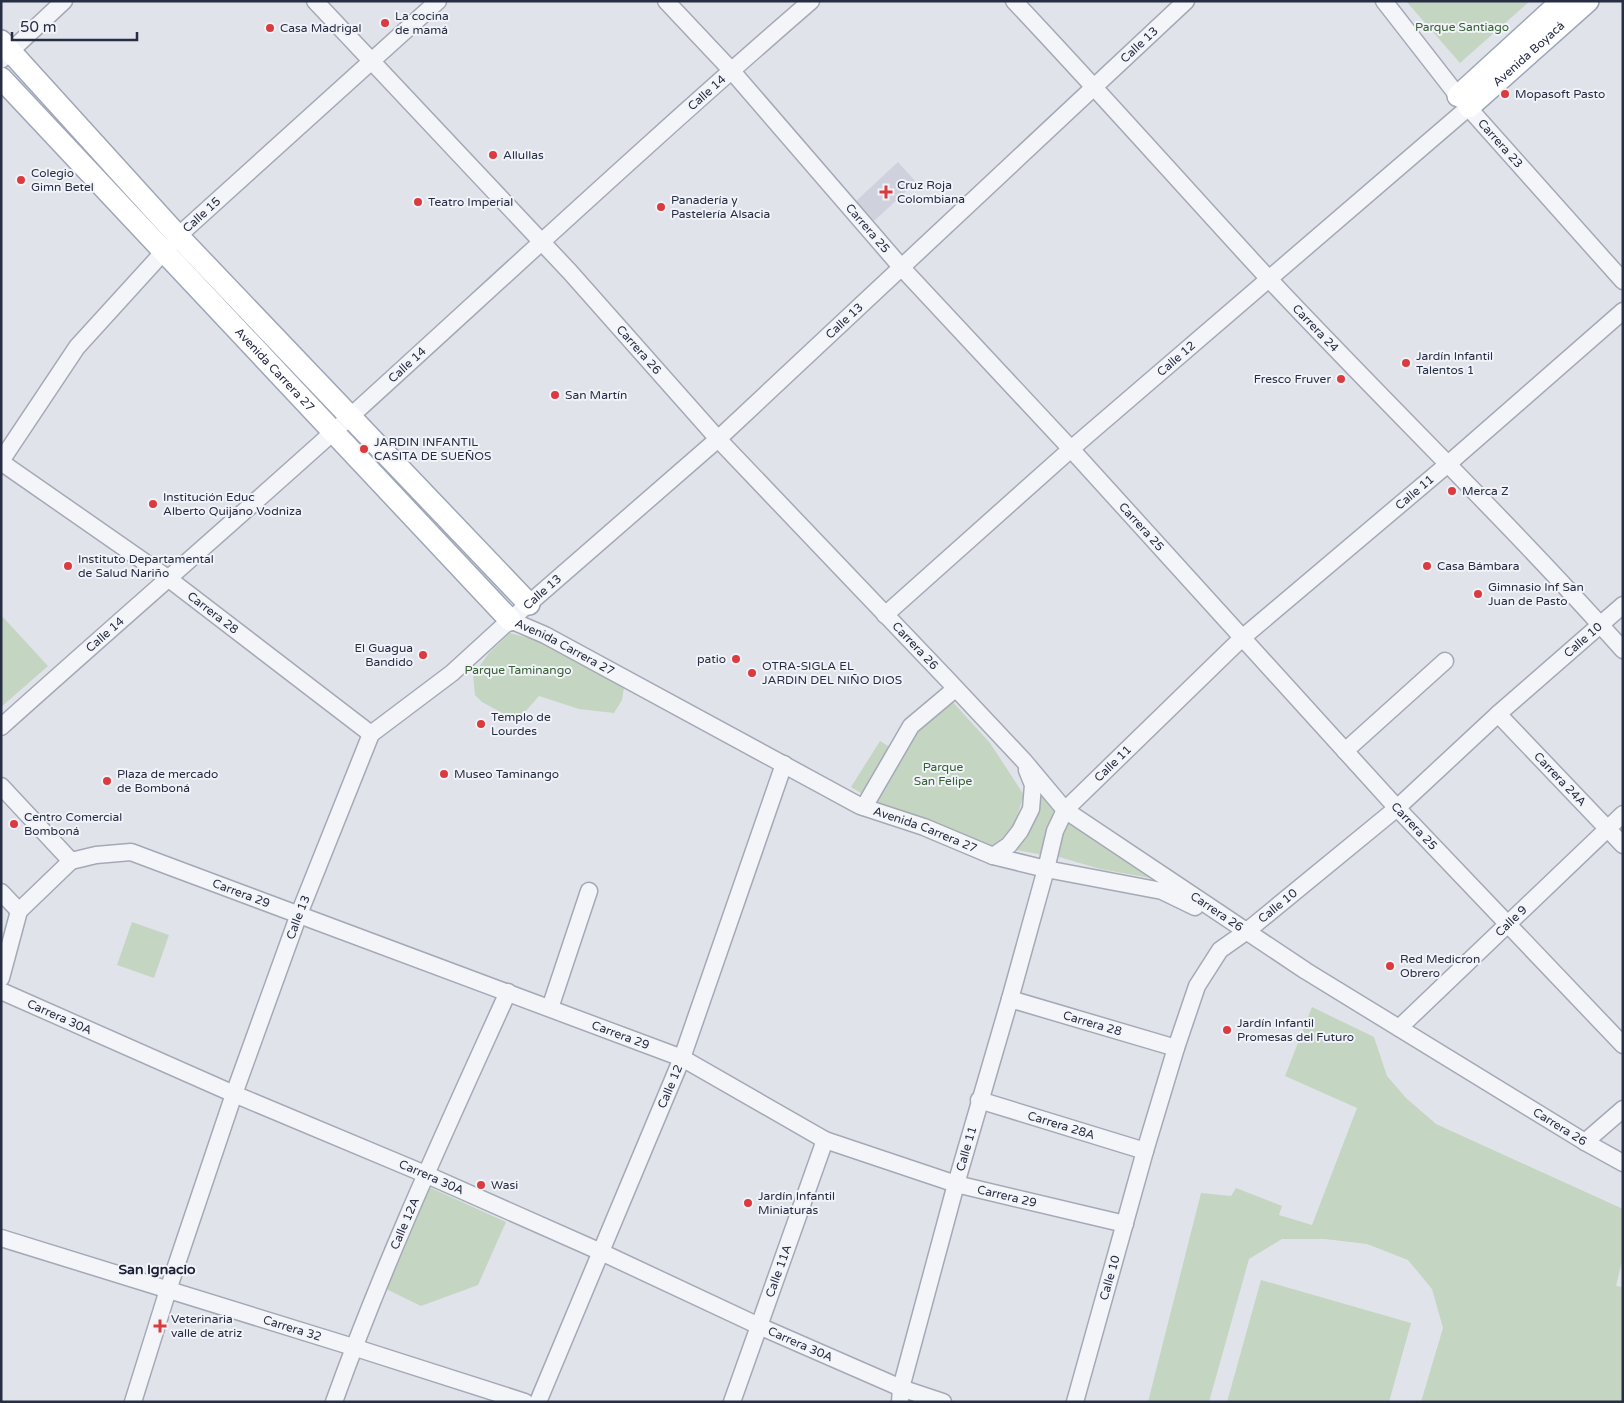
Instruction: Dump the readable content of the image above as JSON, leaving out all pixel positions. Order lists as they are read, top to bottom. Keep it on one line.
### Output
{"streets":{"main road":["Avenida Boyacá","Avenida Carrera 27"],"street":["Calle 13","Calle 14","Carrera 23","Calle 15","Carrera 25","Carrera 24","Carrera 26","Calle 12","Calle 11","Carrera 28","Calle 10","Carrera 24A","Carrera 29","Calle 9","Carrera 30A","Carrera 28A","Calle 12A","Calle 11A","Carrera 32"]},"crossings":[["Calle 13","Carrera 25"],["Calle 13","Carrera 24"],["Calle 13","Carrera 26"],["Calle 13","Avenida Carrera 27"],["Calle 13","Carrera 28"],["Calle 13","Carrera 29"],["Calle 13","Carrera 30A"],["Calle 13","Carrera 32"],["Avenida Boyacá","Carrera 23"],["Avenida Boyacá","Calle 12"],["Calle 14","Carrera 25"],["Calle 14","Carrera 26"],["Calle 14","Avenida Carrera 27"],["Calle 14","Carrera 28"],["Carrera 23","Calle 12"],["Calle 15","Carrera 26"],["Calle 15","Avenida Carrera 27"],["Calle 15","Carrera 28"],["Carrera 25","Calle 12"],["Carrera 25","Calle 11"],["Carrera 25","Calle 10"],["Carrera 25","Calle 9"],["Carrera 24","Calle 12"],["Carrera 24","Calle 11"],["Carrera 24","Calle 10"],["Carrera 26","Calle 12"],["Carrera 26","Avenida Carrera 27"],["Carrera 26","Calle 11"],["Carrera 26","Calle 10"],["Carrera 26","Calle 9"],["Calle 12","Avenida Carrera 27"],["Calle 12","Carrera 29"],["Calle 12","Carrera 30A"],["Avenida Carrera 27","Calle 11"],["Avenida Carrera 27","Calle 10"],["Calle 11","Carrera 28"],["Calle 11","Carrera 29"],["Calle 11","Carrera 30A"],["Calle 11","Carrera 28A"],["Carrera 28","Calle 10"],["Calle 10","Carrera 24A"],["Calle 10","Carrera 29"],["Calle 10","Carrera 28A"],["Carrera 24A","Calle 9"],["Carrera 29","Calle 12A"],["Carrera 29","Calle 11A"],["Carrera 30A","Calle 12A"],["Carrera 30A","Calle 11A"],["Calle 12A","Carrera 32"]],"districts":["San Ignacio"],"parks":["Parque Santiago","Parque Taminango","Parque San Felipe"],"places":{"other":["La cocina de mamá","Casa Madrigal","Mopasoft Pasto","Allullas","Colegio Gimn Betel","Teatro Imperial","Panadería y Pastelería Alsacia","Jardín Infantil Talentos 1","Fresco Fruver","San Martín","JARDIN INFANTIL CASITA DE SUEÑOS","Merca Z","Institución Educ Alberto Quijano Vodniza","Instituto Departamental de Salud Nariño","Casa Bámbara","Gimnasio Inf San Juan de Pasto","El Guagua Bandido","patio","OTRA-SIGLA EL JARDIN DEL NIÑO DIOS","Templo de Lourdes","Museo Taminango","Plaza de mercado de Bomboná","Centro Comercial Bomboná","Red Medicron Obrero","Jardín Infantil Promesas del Futuro","Wasi","Jardín Infantil Miniaturas"],"health":["Cruz Roja Colombiana","Veterinaria valle de atriz"]},"scale_bar":"50 m"}
